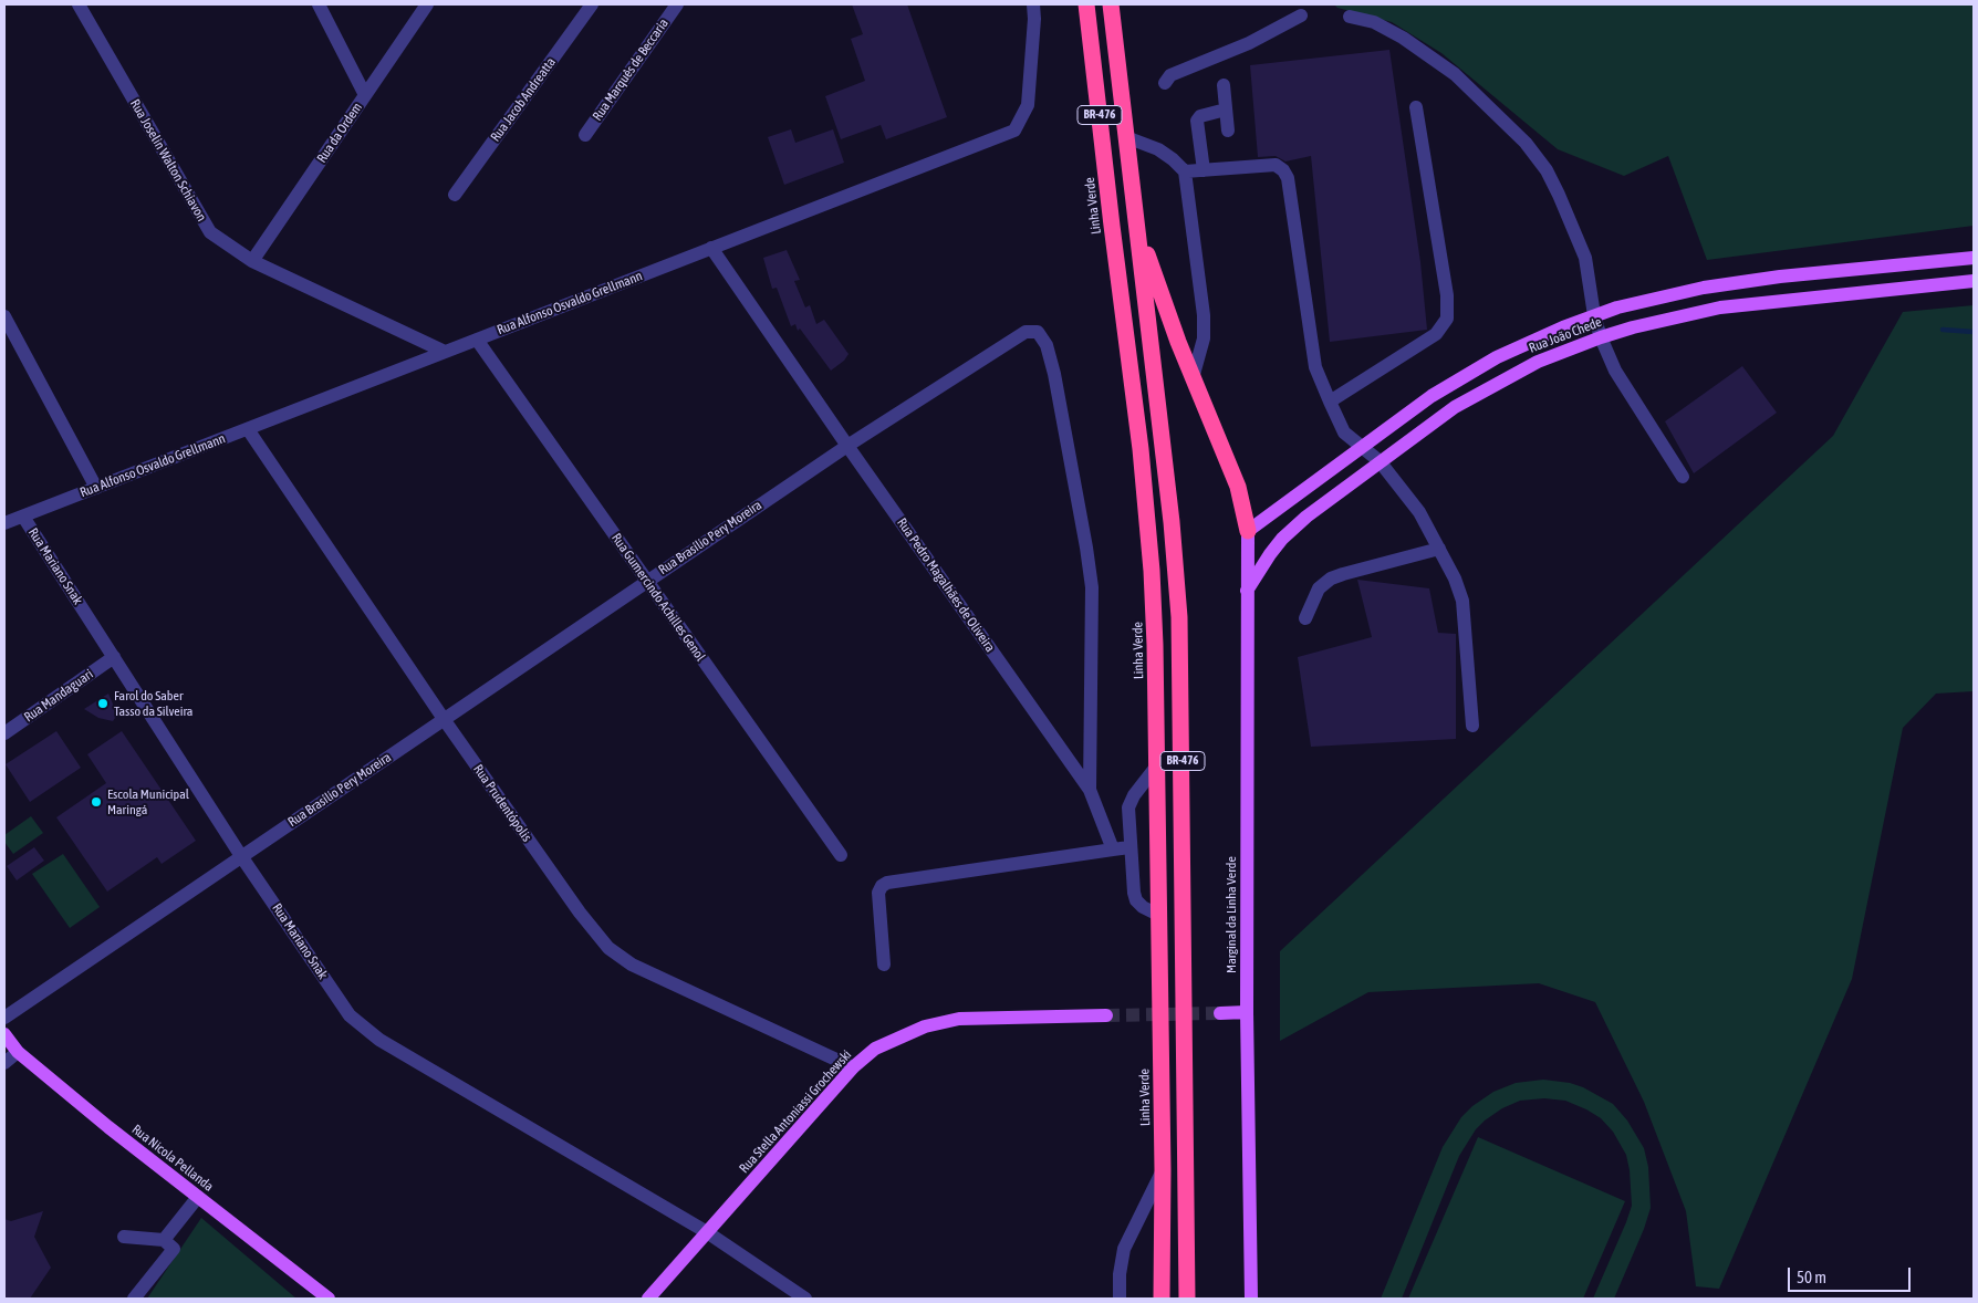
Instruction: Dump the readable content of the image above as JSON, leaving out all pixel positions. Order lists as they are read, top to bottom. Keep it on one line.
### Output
{"streets":{"highway":["BR-476","Linha Verde"],"main road":["Rua João Chede","Marginal da Linha Verde","Rua Stella Antoniassi Grochewski","Rua Nicola Pellanda"],"street":["Rua Marquês de Beccaria","Rua Jacob Andreatta","Rua da Ordem","Rua Joselin Walton Schiavon","Rua Alfonso Osvaldo Grellmann","Rua Brasílio Pery Moreira","Rua Mariano Snak","Rua Pedro Magalhães de Oliveira","Rua Gumercindo Achilles Genol","Rua Mandaguari","Rua Prudentópolis"]},"crossings":[["Rua da Ordem","Rua Joselin Walton Schiavon"],["Rua Joselin Walton Schiavon","Rua Alfonso Osvaldo Grellmann"],["Rua Alfonso Osvaldo Grellmann","Rua Mariano Snak"],["Rua Alfonso Osvaldo Grellmann","Rua Pedro Magalhães de Oliveira"],["Rua Alfonso Osvaldo Grellmann","Rua Gumercindo Achilles Genol"],["Rua Alfonso Osvaldo Grellmann","Rua Prudentópolis"],["Rua João Chede","Marginal da Linha Verde"],["Rua Brasílio Pery Moreira","Rua Mariano Snak"],["Rua Brasílio Pery Moreira","Rua Pedro Magalhães de Oliveira"],["Rua Brasílio Pery Moreira","Rua Gumercindo Achilles Genol"],["Rua Brasílio Pery Moreira","Rua Prudentópolis"],["Rua Mariano Snak","Rua Mandaguari"],["Rua Mariano Snak","Rua Stella Antoniassi Grochewski"],["Rua Prudentópolis","Rua Stella Antoniassi Grochewski"]],"places":["Farol do Saber Tasso da Silveira","Escola Municipal Maringá"],"scale_bar":"50 m"}
